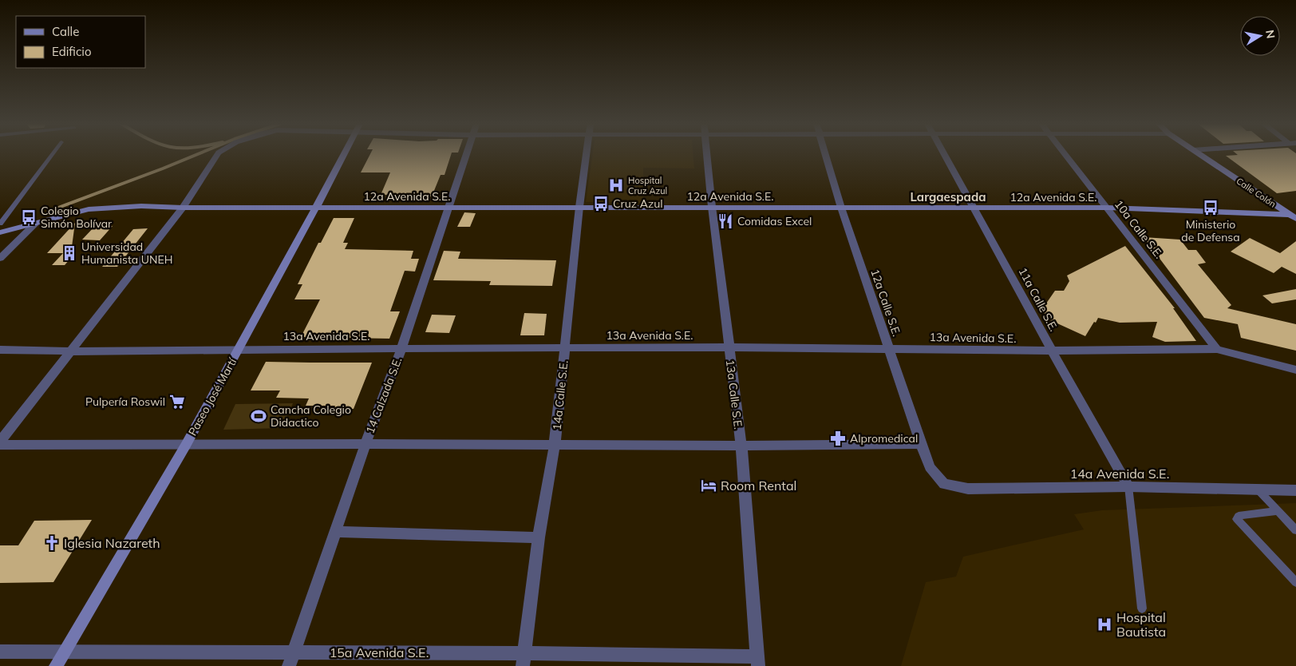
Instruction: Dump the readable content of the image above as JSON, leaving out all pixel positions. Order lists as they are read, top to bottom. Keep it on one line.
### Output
{"streets":{"street":["Calle Colón","12a Avenida S.E.","10a Calle S.E.","11a Calle S.E.","12a Calle S.E.","13a Avenida S.E.","13a Calle S.E.","14 Calzada S.E.","14a Calle S.E.","Paseo José Martí","14a Avenida S.E.","15a Avenida S.E."]},"crossings":[["Calle Colón","12a Avenida S.E."],["12a Avenida S.E.","10a Calle S.E."],["12a Avenida S.E.","11a Calle S.E."],["12a Avenida S.E.","12a Calle S.E."],["12a Avenida S.E.","13a Calle S.E."],["12a Avenida S.E.","14 Calzada S.E."],["12a Avenida S.E.","14a Calle S.E."],["12a Avenida S.E.","Paseo José Martí"],["10a Calle S.E.","13a Avenida S.E."],["11a Calle S.E.","13a Avenida S.E."],["11a Calle S.E.","14a Avenida S.E."],["12a Calle S.E.","13a Avenida S.E."],["12a Calle S.E.","14a Avenida S.E."],["13a Avenida S.E.","13a Calle S.E."],["13a Avenida S.E.","14 Calzada S.E."],["13a Avenida S.E.","14a Calle S.E."],["13a Avenida S.E.","Paseo José Martí"],["13a Calle S.E.","15a Avenida S.E."],["14 Calzada S.E.","15a Avenida S.E."],["14a Calle S.E.","15a Avenida S.E."],["Paseo José Martí","15a Avenida S.E."]],"districts":["Largaespada"],"places":{"hospital":["Hospital Cruz Azul","Hospital Bautista"],"bus stop":["Cruz Azul","Ministerio de Defensa","Colegio Simón Bolívar"],"restaurant":["Comidas Excel"],"building":["Universidad Humanista UNEH"],"supermarket":["Pulpería Roswil"],"sports":["Cancha Colegio Didactico"],"pharmacy":["Alpromedical"],"hotel":["Room Rental"],"church":["Iglesia Nazareth"]},"legend":["Calle","Edificio"],"north":"right"}
